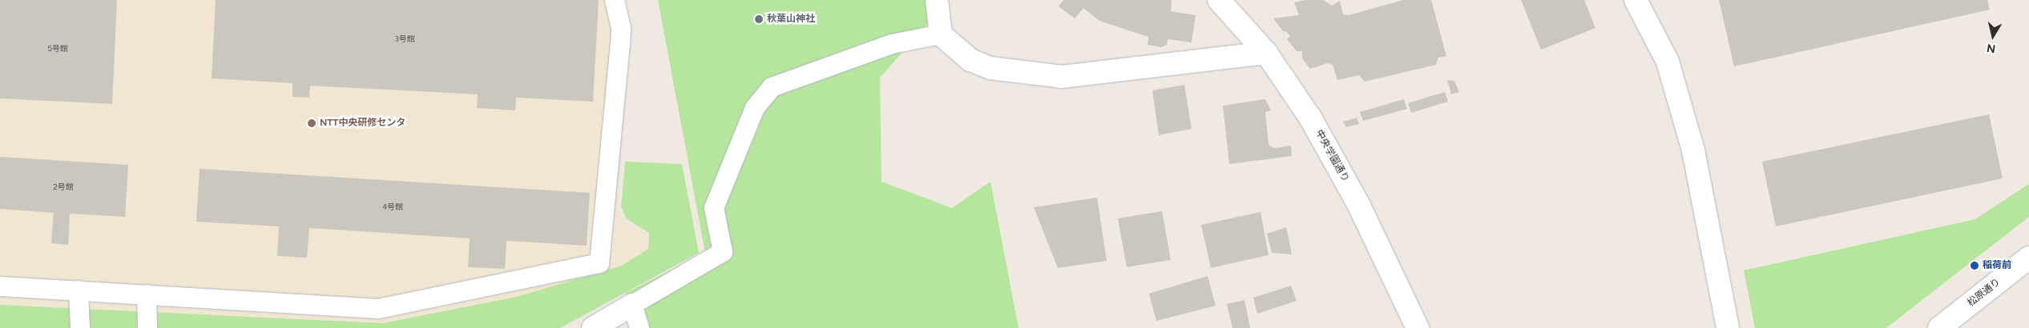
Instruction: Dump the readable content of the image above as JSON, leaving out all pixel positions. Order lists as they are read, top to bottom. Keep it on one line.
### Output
{"streets":{"street":["中央学園通り","松原通り"]},"places":["秋葉山神社","NTT中央研修センタ","稲荷前"],"house_numbers":["3号館","5号館","2号館","4号館"],"north":"bottom"}
